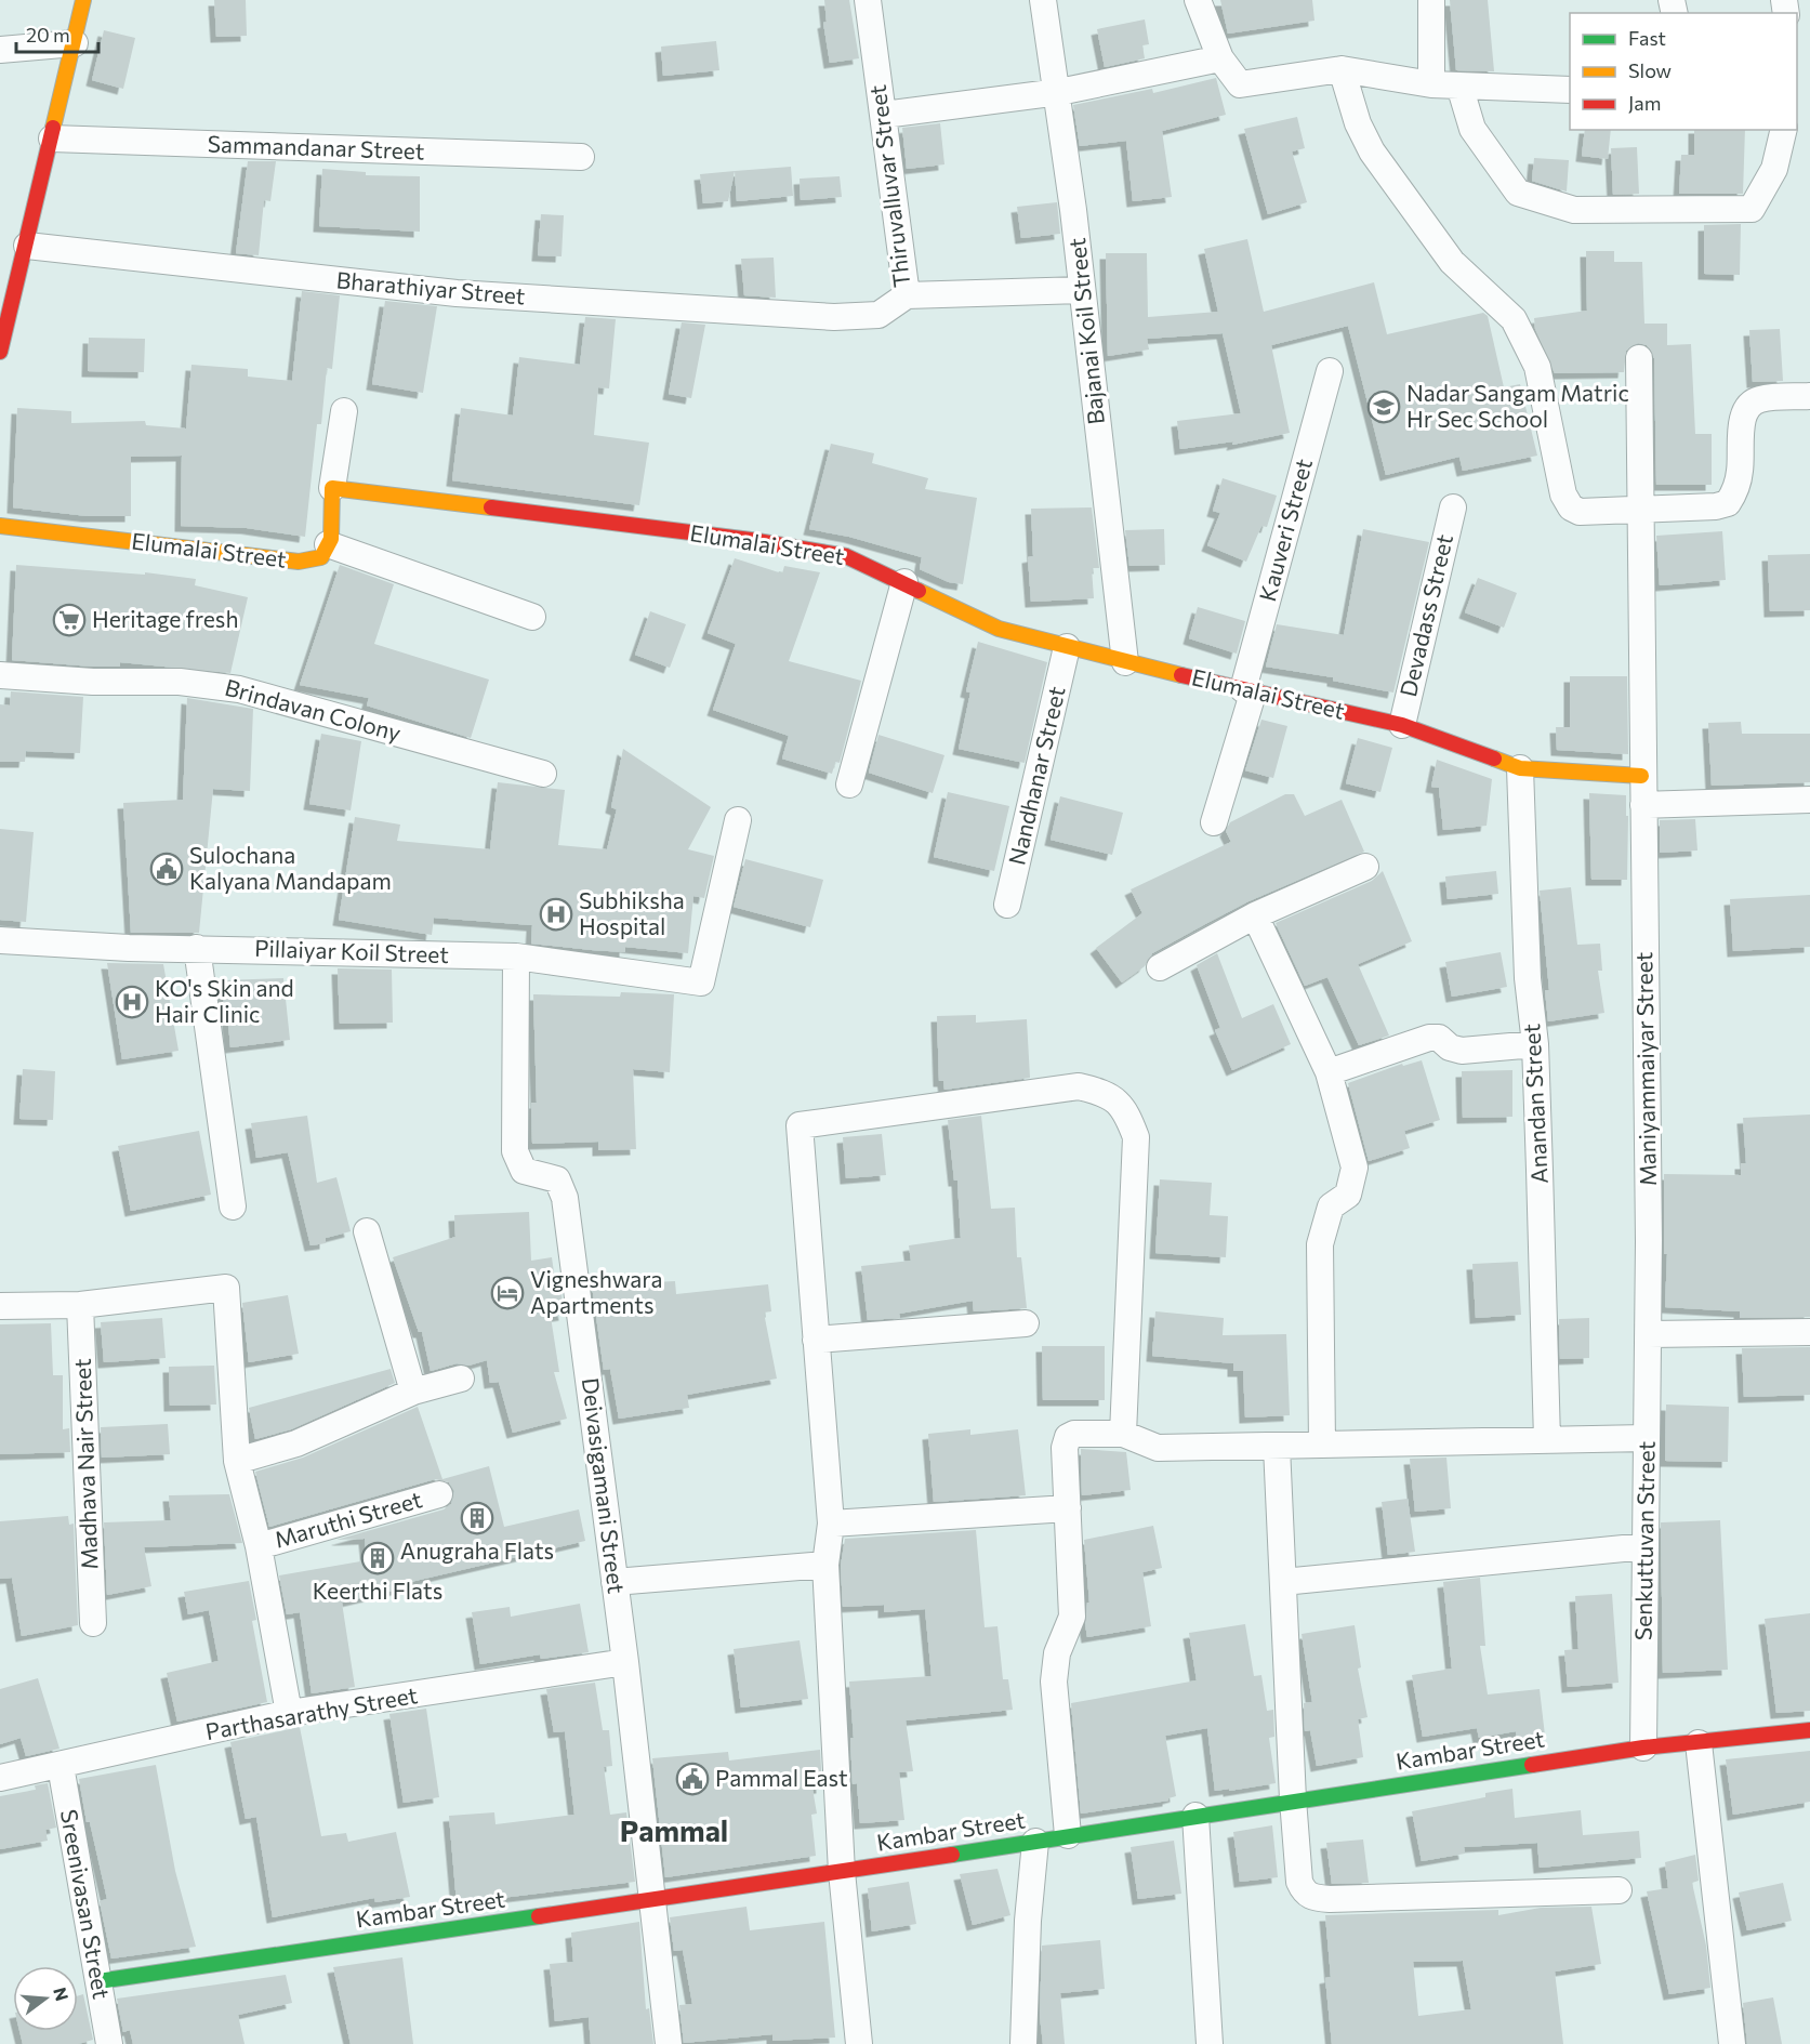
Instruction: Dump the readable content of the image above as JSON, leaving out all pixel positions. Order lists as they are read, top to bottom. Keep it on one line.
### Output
{"streets":{"street":["Sammandanar Street","Thiruvalluvar Street","Bharathiyar Street","Bajanai Koil Street","Kauveri Street","Elumalai Street","Devadass Street","Brindavan Colony","Nandhanar Street","Pillaiyar Koil Street","Maniyammaiyar Street","Anandan Street","Madhava Nair Street","Deivasigamani Street","Maruthi Street","Senkuttuvan Street","Parthasarathy Street","Kambar Street","Sreenivasan Street"]},"crossings":[["Thiruvalluvar Street","Bharathiyar Street"],["Bajanai Koil Street","Elumalai Street"],["Kauveri Street","Elumalai Street"],["Elumalai Street","Devadass Street"],["Elumalai Street","Nandhanar Street"],["Elumalai Street","Maniyammaiyar Street"],["Elumalai Street","Anandan Street"],["Pillaiyar Koil Street","Deivasigamani Street"],["Maniyammaiyar Street","Senkuttuvan Street"],["Deivasigamani Street","Parthasarathy Street"],["Deivasigamani Street","Kambar Street"],["Senkuttuvan Street","Kambar Street"],["Parthasarathy Street","Sreenivasan Street"],["Kambar Street","Sreenivasan Street"]],"districts":["Pammal"],"places":{"school or university":["Nadar Sangam Matric Hr Sec School"],"supermarket":["Heritage fresh"],"public building":["Sulochana Kalyana Mandapam","Pammal East"],"hospital":["Subhiksha Hospital","KO's Skin and Hair Clinic"],"hotel":["Vigneshwara Apartments"],"building":["Anugraha Flats","Keerthi Flats"]},"legend":["Fast","Slow","Jam"],"scale_bar":"20 m","north":"right"}
